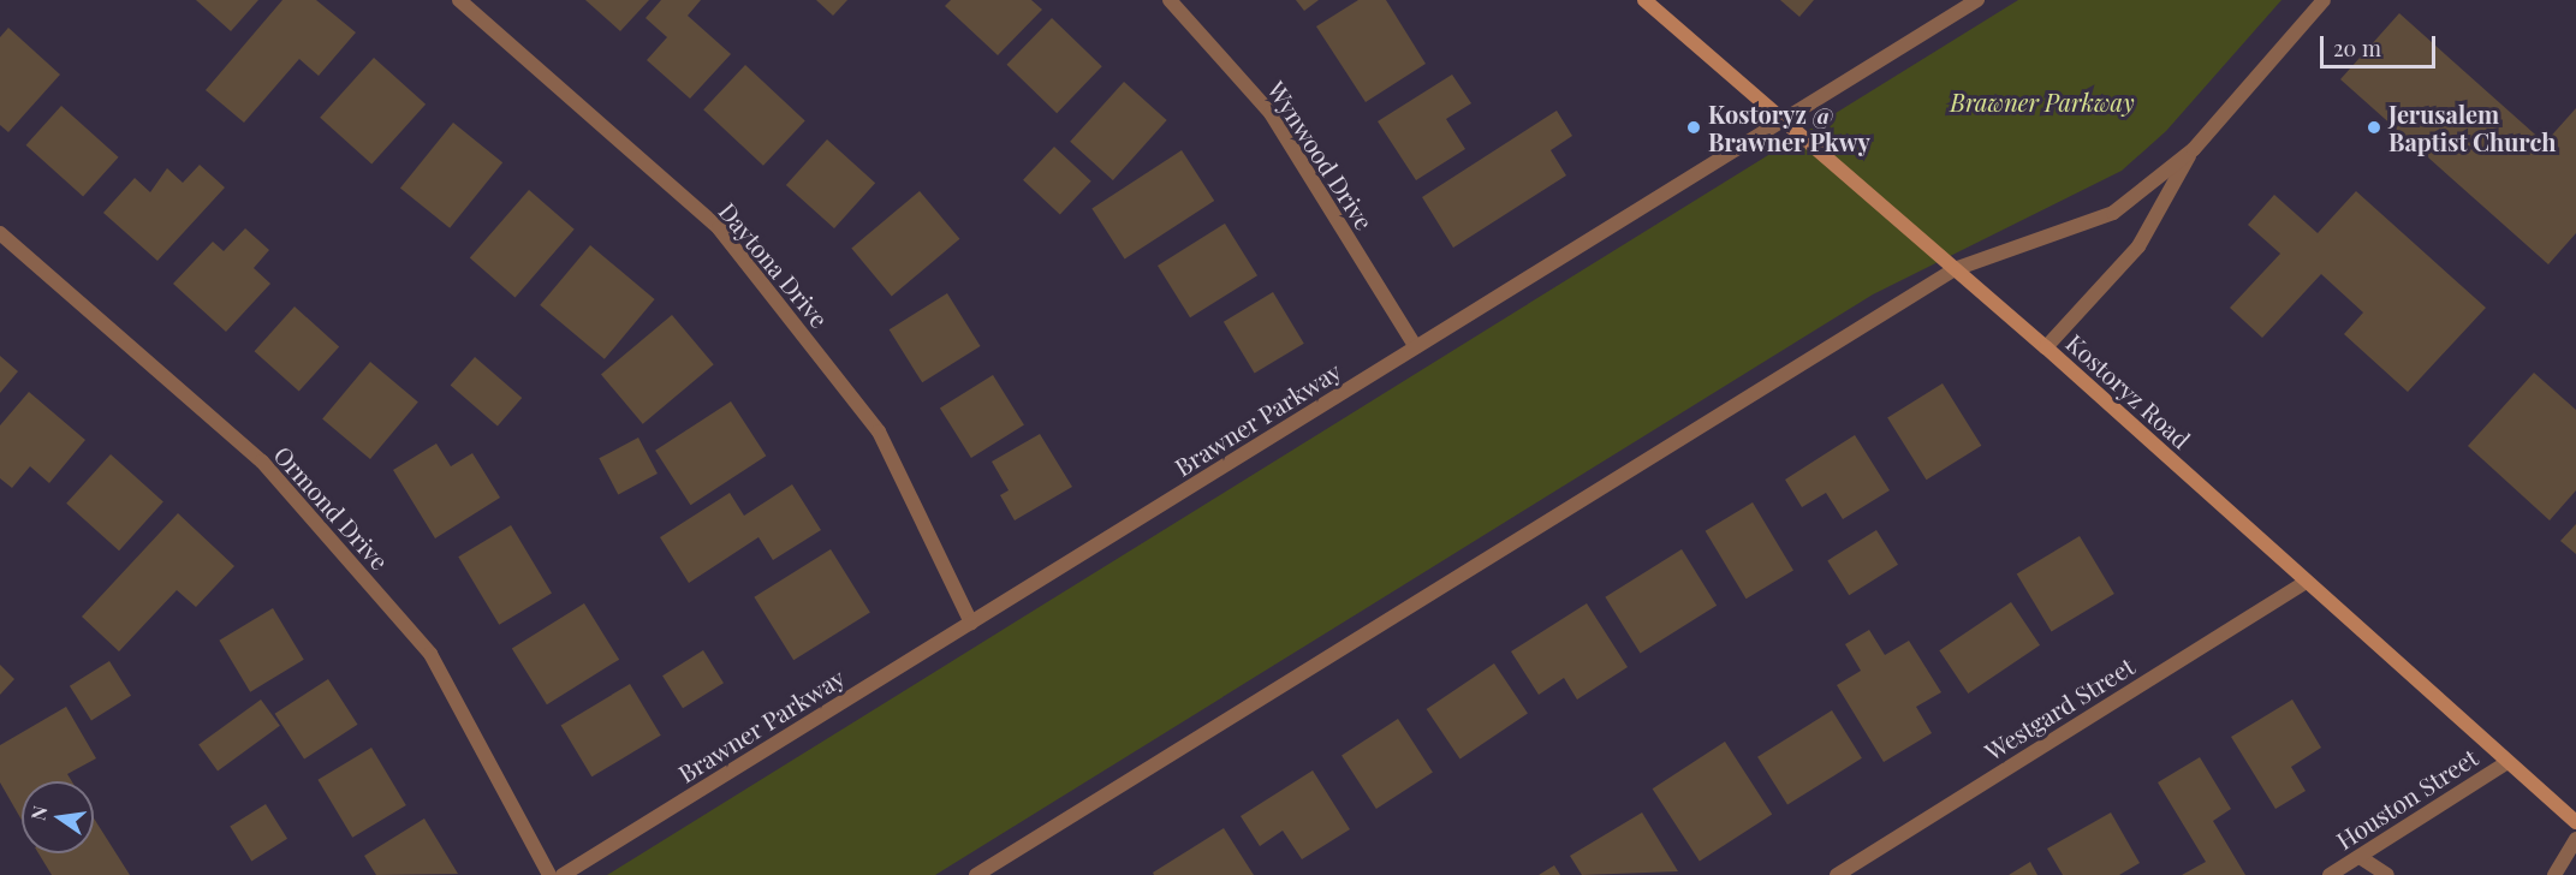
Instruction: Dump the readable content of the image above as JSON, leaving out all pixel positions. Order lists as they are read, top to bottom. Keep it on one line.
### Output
{"streets":{"main road":["Kostoryz Road"],"street":["Wynwood Drive","Daytona Drive","Brawner Parkway","Ormond Drive","Westgard Street","Houston Street"]},"crossings":[["Wynwood Drive","Brawner Parkway"],["Daytona Drive","Brawner Parkway"],["Kostoryz Road","Brawner Parkway"],["Kostoryz Road","Westgard Street"],["Kostoryz Road","Houston Street"]],"parks":["Brawner Parkway"],"places":["Kostoryz @ Brawner Pkwy","Jerusalem Baptist Church"],"scale_bar":"20 m","north":"left"}
